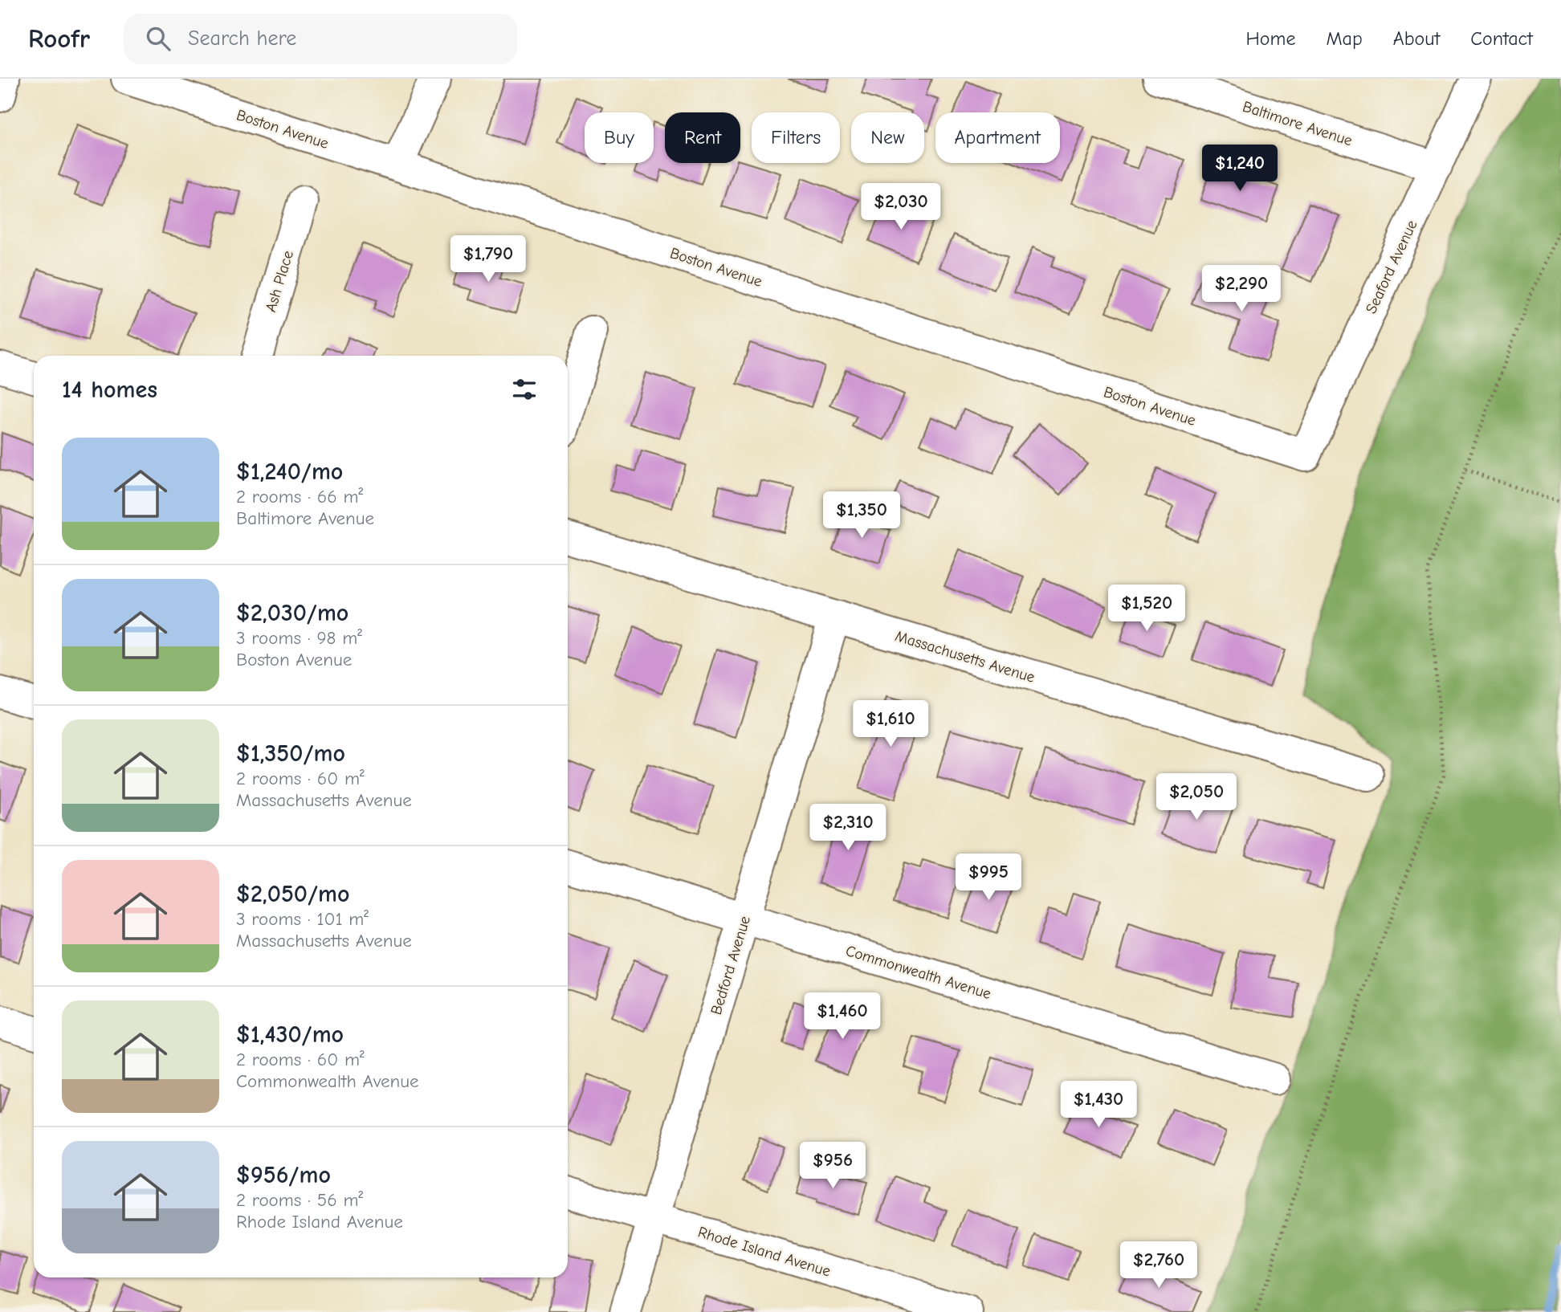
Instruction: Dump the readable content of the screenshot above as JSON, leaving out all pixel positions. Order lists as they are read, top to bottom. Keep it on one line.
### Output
{"streets":{"street":["Baltimore Avenue","Boston Avenue","Seaford Avenue","Ash Place","Massachusetts Avenue","Bedford Avenue","Commonwealth Avenue","Rhode Island Avenue"]},"crossings":[["Baltimore Avenue","Seaford Avenue"],["Boston Avenue","Seaford Avenue"],["Massachusetts Avenue","Bedford Avenue"],["Bedford Avenue","Commonwealth Avenue"],["Bedford Avenue","Rhode Island Avenue"]],"page":{"header":"Roofr","search":"Search here","nav":["Home","Map","About","Contact"],"chip":["Buy","Rent","Filters","New","Apartment"],"price":["$1,240","$2,030","$1,790","$2,290","$1,350","$1,520","$1,610","$2,050","$2,310","$995","$1,460","$1,430","$956","$2,760"],"heading":"14 homes","list":[{"name":"$1,240/mo","note":"2 rooms · 66 m² · Baltimore Avenue"},{"name":"$2,030/mo","note":"3 rooms · 98 m² · Boston Avenue"},{"name":"$1,350/mo","note":"2 rooms · 60 m² · Massachusetts Avenue"},{"name":"$2,050/mo","note":"3 rooms · 101 m² · Massachusetts Avenue"},{"name":"$1,430/mo","note":"2 rooms · 60 m² · Commonwealth Avenue"},{"name":"$956/mo","note":"2 rooms · 56 m² · Rhode Island Avenue"}]}}
